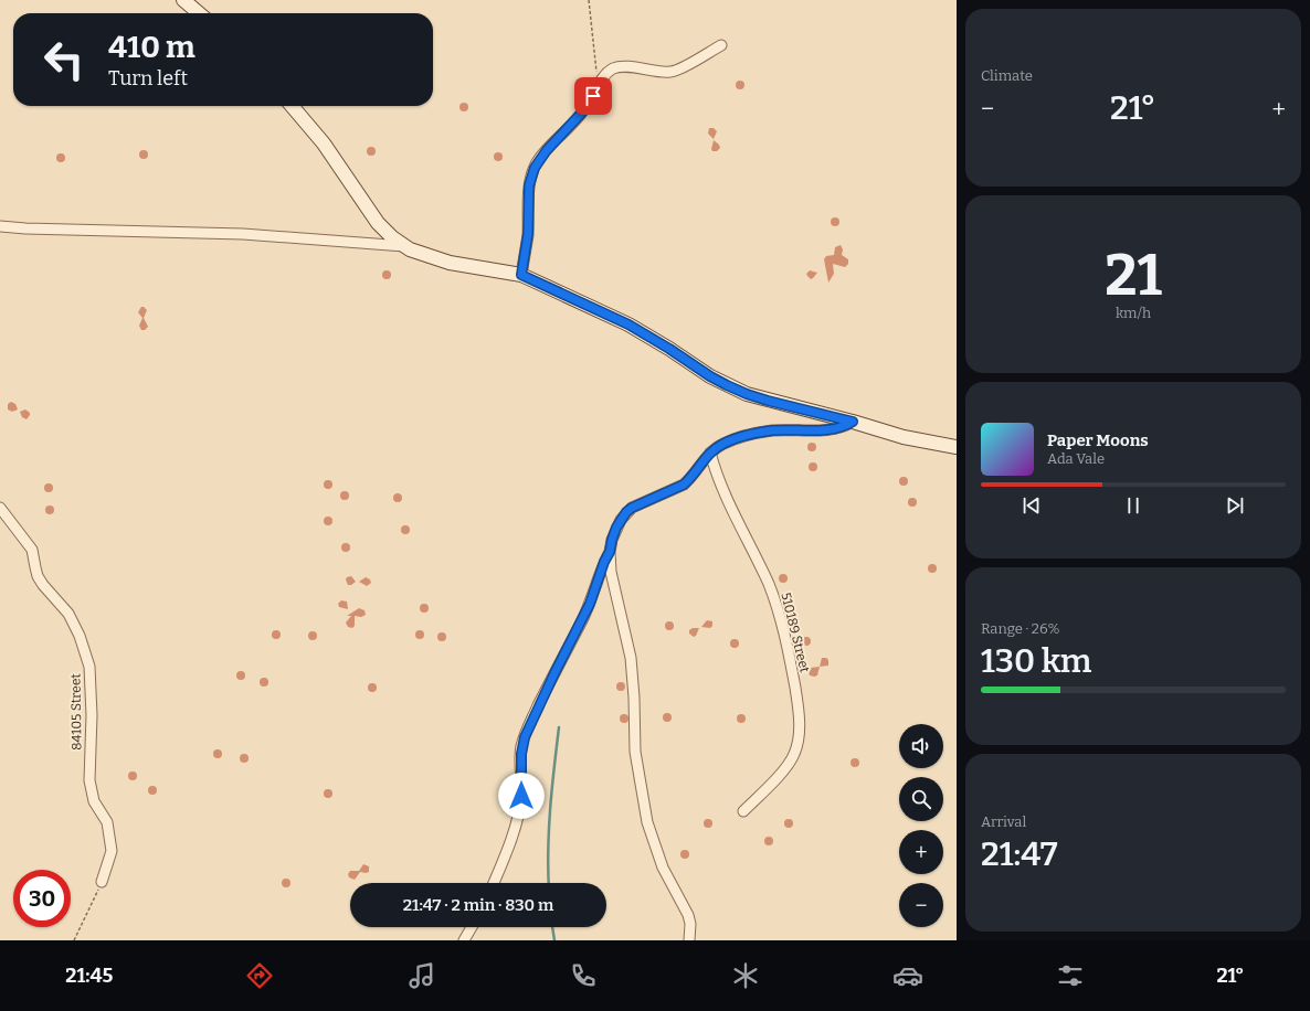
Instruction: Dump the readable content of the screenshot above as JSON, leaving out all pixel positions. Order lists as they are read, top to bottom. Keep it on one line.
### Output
{"streets":{"street":["510189 Street","84105 Street"]},"page":{"tile":["Climate",["21","km/h"],["Range · 26%","130 km"],["Arrival","21:47"]],"turn":["410 m","Turn left"],"heat":["−","21°","+"],"song":["Paper Moons","Ada Vale"],"map_buttons":["+","−"],"limit":"30","trip":"21:47 · 2 min · 830 m","tabs":["21:45","21°"]}}
